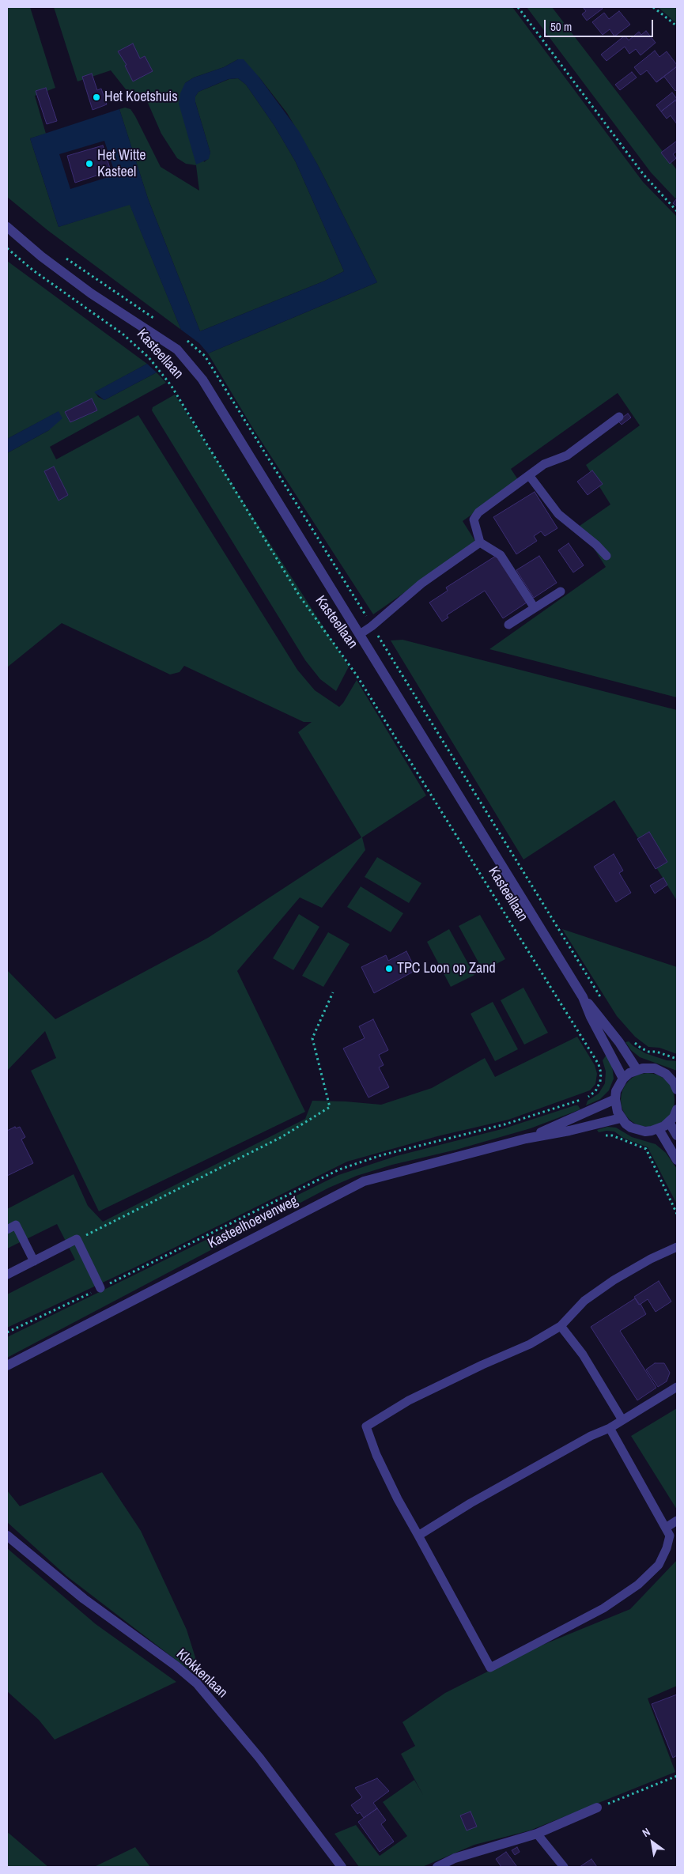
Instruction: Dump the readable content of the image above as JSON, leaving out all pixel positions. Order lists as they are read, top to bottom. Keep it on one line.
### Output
{"streets":{"street":["Kasteellaan","Kasteelhoevenweg","Klokkenlaan"]},"crossings":[["Kasteellaan","Kasteelhoevenweg"]],"places":["Het Koetshuis","Het Witte Kasteel","TPC Loon op Zand"],"scale_bar":"50 m","north":"top left"}
